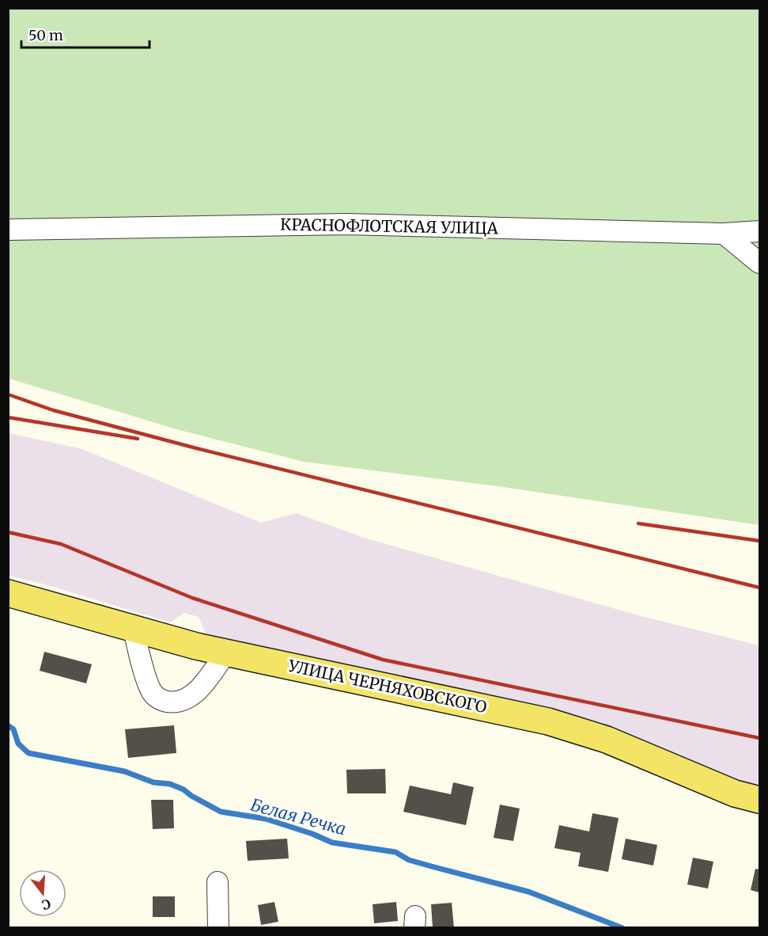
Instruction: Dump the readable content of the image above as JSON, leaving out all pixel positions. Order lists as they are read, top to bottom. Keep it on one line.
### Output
{"streets":{"main road":["УЛИЦА ЧЕРНЯХОВСКОГО"],"street":["КРАСНОФЛОТСКАЯ УЛИЦА"]},"water":["Белая Речка"],"scale_bar":"50 m","north":"bottom"}
